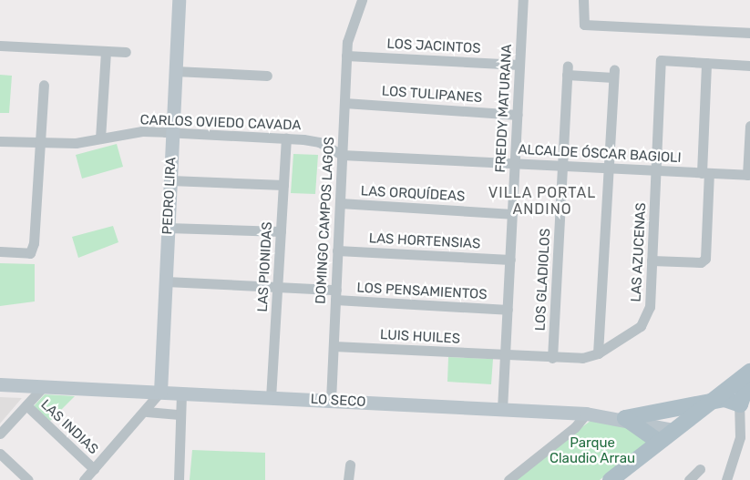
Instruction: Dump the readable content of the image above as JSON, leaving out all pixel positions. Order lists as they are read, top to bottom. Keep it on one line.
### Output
{"streets":{"main road":["PEDRO LIRA","LO SECO"],"street":["LOS JACINTOS","LOS TULIPANES","FREDDY MATURANA","CARLOS OVIEDO CAVADA","ALCALDE ÓSCAR BAGIOLI","LAS ORQUÍDEAS","DOMINGO CAMPOS LAGOS","LAS HORTENSIAS","LAS AZUCENAS","LAS PIONIDAS","LOS GLADIOLOS","LOS PENSAMIENTOS","LUIS HUILES","LAS INDIAS"]},"crossings":[["LOS JACINTOS","FREDDY MATURANA"],["LOS JACINTOS","DOMINGO CAMPOS LAGOS"],["LOS TULIPANES","FREDDY MATURANA"],["LOS TULIPANES","DOMINGO CAMPOS LAGOS"],["FREDDY MATURANA","ALCALDE ÓSCAR BAGIOLI"],["FREDDY MATURANA","LAS ORQUÍDEAS"],["FREDDY MATURANA","LAS HORTENSIAS"],["FREDDY MATURANA","LAS AZUCENAS"],["FREDDY MATURANA","LOS PENSAMIENTOS"],["FREDDY MATURANA","LUIS HUILES"],["FREDDY MATURANA","LO SECO"],["CARLOS OVIEDO CAVADA","ALCALDE ÓSCAR BAGIOLI"],["CARLOS OVIEDO CAVADA","PEDRO LIRA"],["CARLOS OVIEDO CAVADA","DOMINGO CAMPOS LAGOS"],["CARLOS OVIEDO CAVADA","LAS PIONIDAS"],["ALCALDE ÓSCAR BAGIOLI","DOMINGO CAMPOS LAGOS"],["ALCALDE ÓSCAR BAGIOLI","LAS AZUCENAS"],["ALCALDE ÓSCAR BAGIOLI","LOS GLADIOLOS"],["LAS ORQUÍDEAS","DOMINGO CAMPOS LAGOS"],["PEDRO LIRA","LOS PENSAMIENTOS"],["PEDRO LIRA","LO SECO"],["DOMINGO CAMPOS LAGOS","LAS HORTENSIAS"],["DOMINGO CAMPOS LAGOS","LOS PENSAMIENTOS"],["DOMINGO CAMPOS LAGOS","LUIS HUILES"],["DOMINGO CAMPOS LAGOS","LO SECO"],["LAS AZUCENAS","LOS GLADIOLOS"],["LAS AZUCENAS","LUIS HUILES"],["LAS PIONIDAS","LOS PENSAMIENTOS"],["LAS PIONIDAS","LO SECO"]],"districts":["VILLA PORTAL ANDINO"],"parks":["Parque Claudio Arrau"]}
